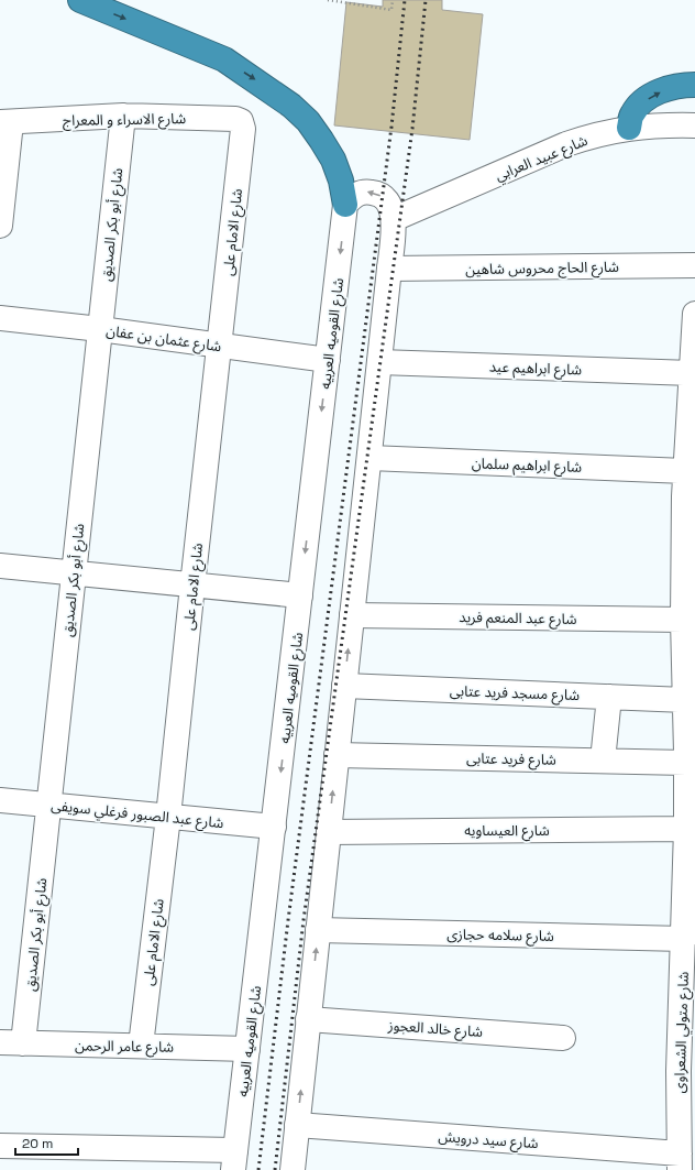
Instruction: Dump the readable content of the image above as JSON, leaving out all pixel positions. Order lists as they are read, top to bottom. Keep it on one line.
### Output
{"streets":{"street":["شارع الاسراء و المعراج","شارع عبيد العرابي","شارع أبو بكر الصديق","شارع الامام على","شارع الحاج محروس شاهين","شارع القوميه العربيه","شارع عثمان بن عفان","شارع ابراهيم عيد","شارع ابراهيم سلمان","شارع عبد المنعم فريد","شارع مسجد فريد عتابى","شارع فريد عتابى","شارع عبد الصبور فرغلي سويفى","شارع العيساويه","شارع سلامه حجازى","شارع خالد العجوز","شارع متولي الشعراوى","شارع عامر الرحمن","شارع سيد درويش"]},"crossings":[["شارع الاسراء و المعراج","شارع أبو بكر الصديق"],["شارع الاسراء و المعراج","شارع الامام على"],["شارع أبو بكر الصديق","شارع عثمان بن عفان"],["شارع أبو بكر الصديق","شارع عبد الصبور فرغلي سويفى"],["شارع أبو بكر الصديق","شارع عامر الرحمن"],["شارع الامام على","شارع عثمان بن عفان"],["شارع الامام على","شارع عبد الصبور فرغلي سويفى"],["شارع الامام على","شارع عامر الرحمن"],["شارع القوميه العربيه","شارع عثمان بن عفان"],["شارع القوميه العربيه","شارع عبد الصبور فرغلي سويفى"],["شارع القوميه العربيه","شارع عامر الرحمن"],["شارع ابراهيم عيد","شارع متولي الشعراوى"],["شارع ابراهيم سلمان","شارع متولي الشعراوى"],["شارع عبد المنعم فريد","شارع متولي الشعراوى"],["شارع مسجد فريد عتابى","شارع متولي الشعراوى"],["شارع فريد عتابى","شارع متولي الشعراوى"],["شارع العيساويه","شارع متولي الشعراوى"],["شارع سلامه حجازى","شارع متولي الشعراوى"],["شارع متولي الشعراوى","شارع سيد درويش"]],"scale_bar":"20 m"}
